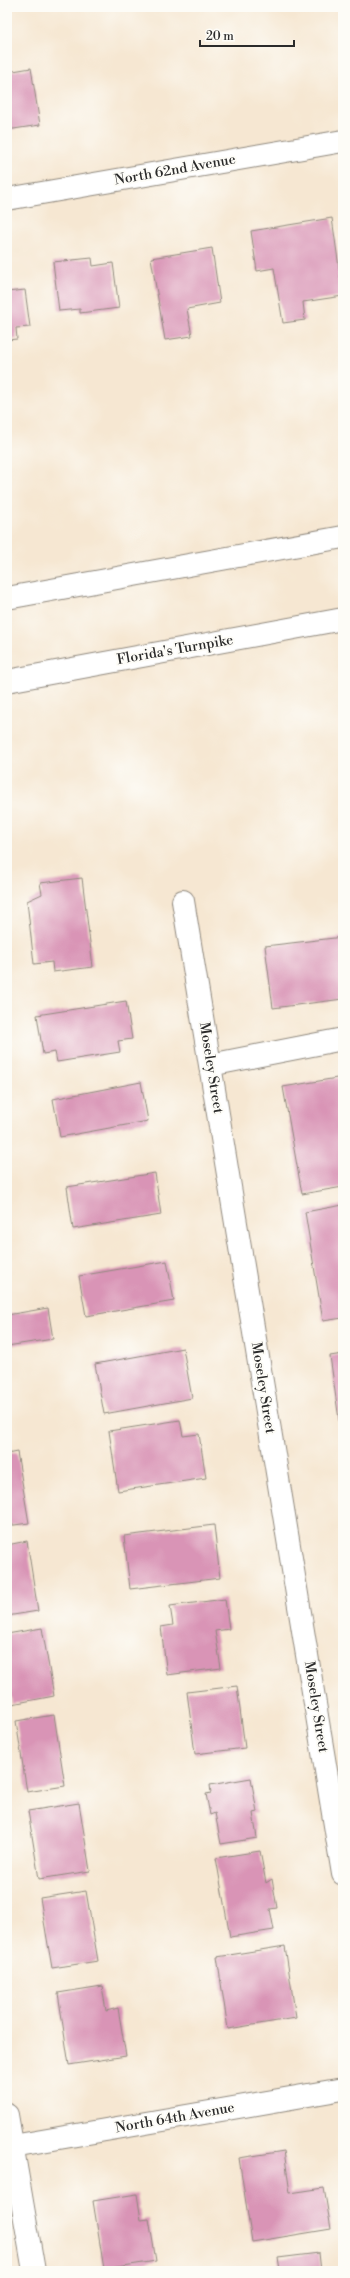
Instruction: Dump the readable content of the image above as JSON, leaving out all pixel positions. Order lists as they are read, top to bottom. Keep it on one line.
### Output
{"streets":{"main road":["North 62nd Avenue","Florida's Turnpike","Moseley Street","North 64th Avenue"]},"scale_bar":"20 m"}
